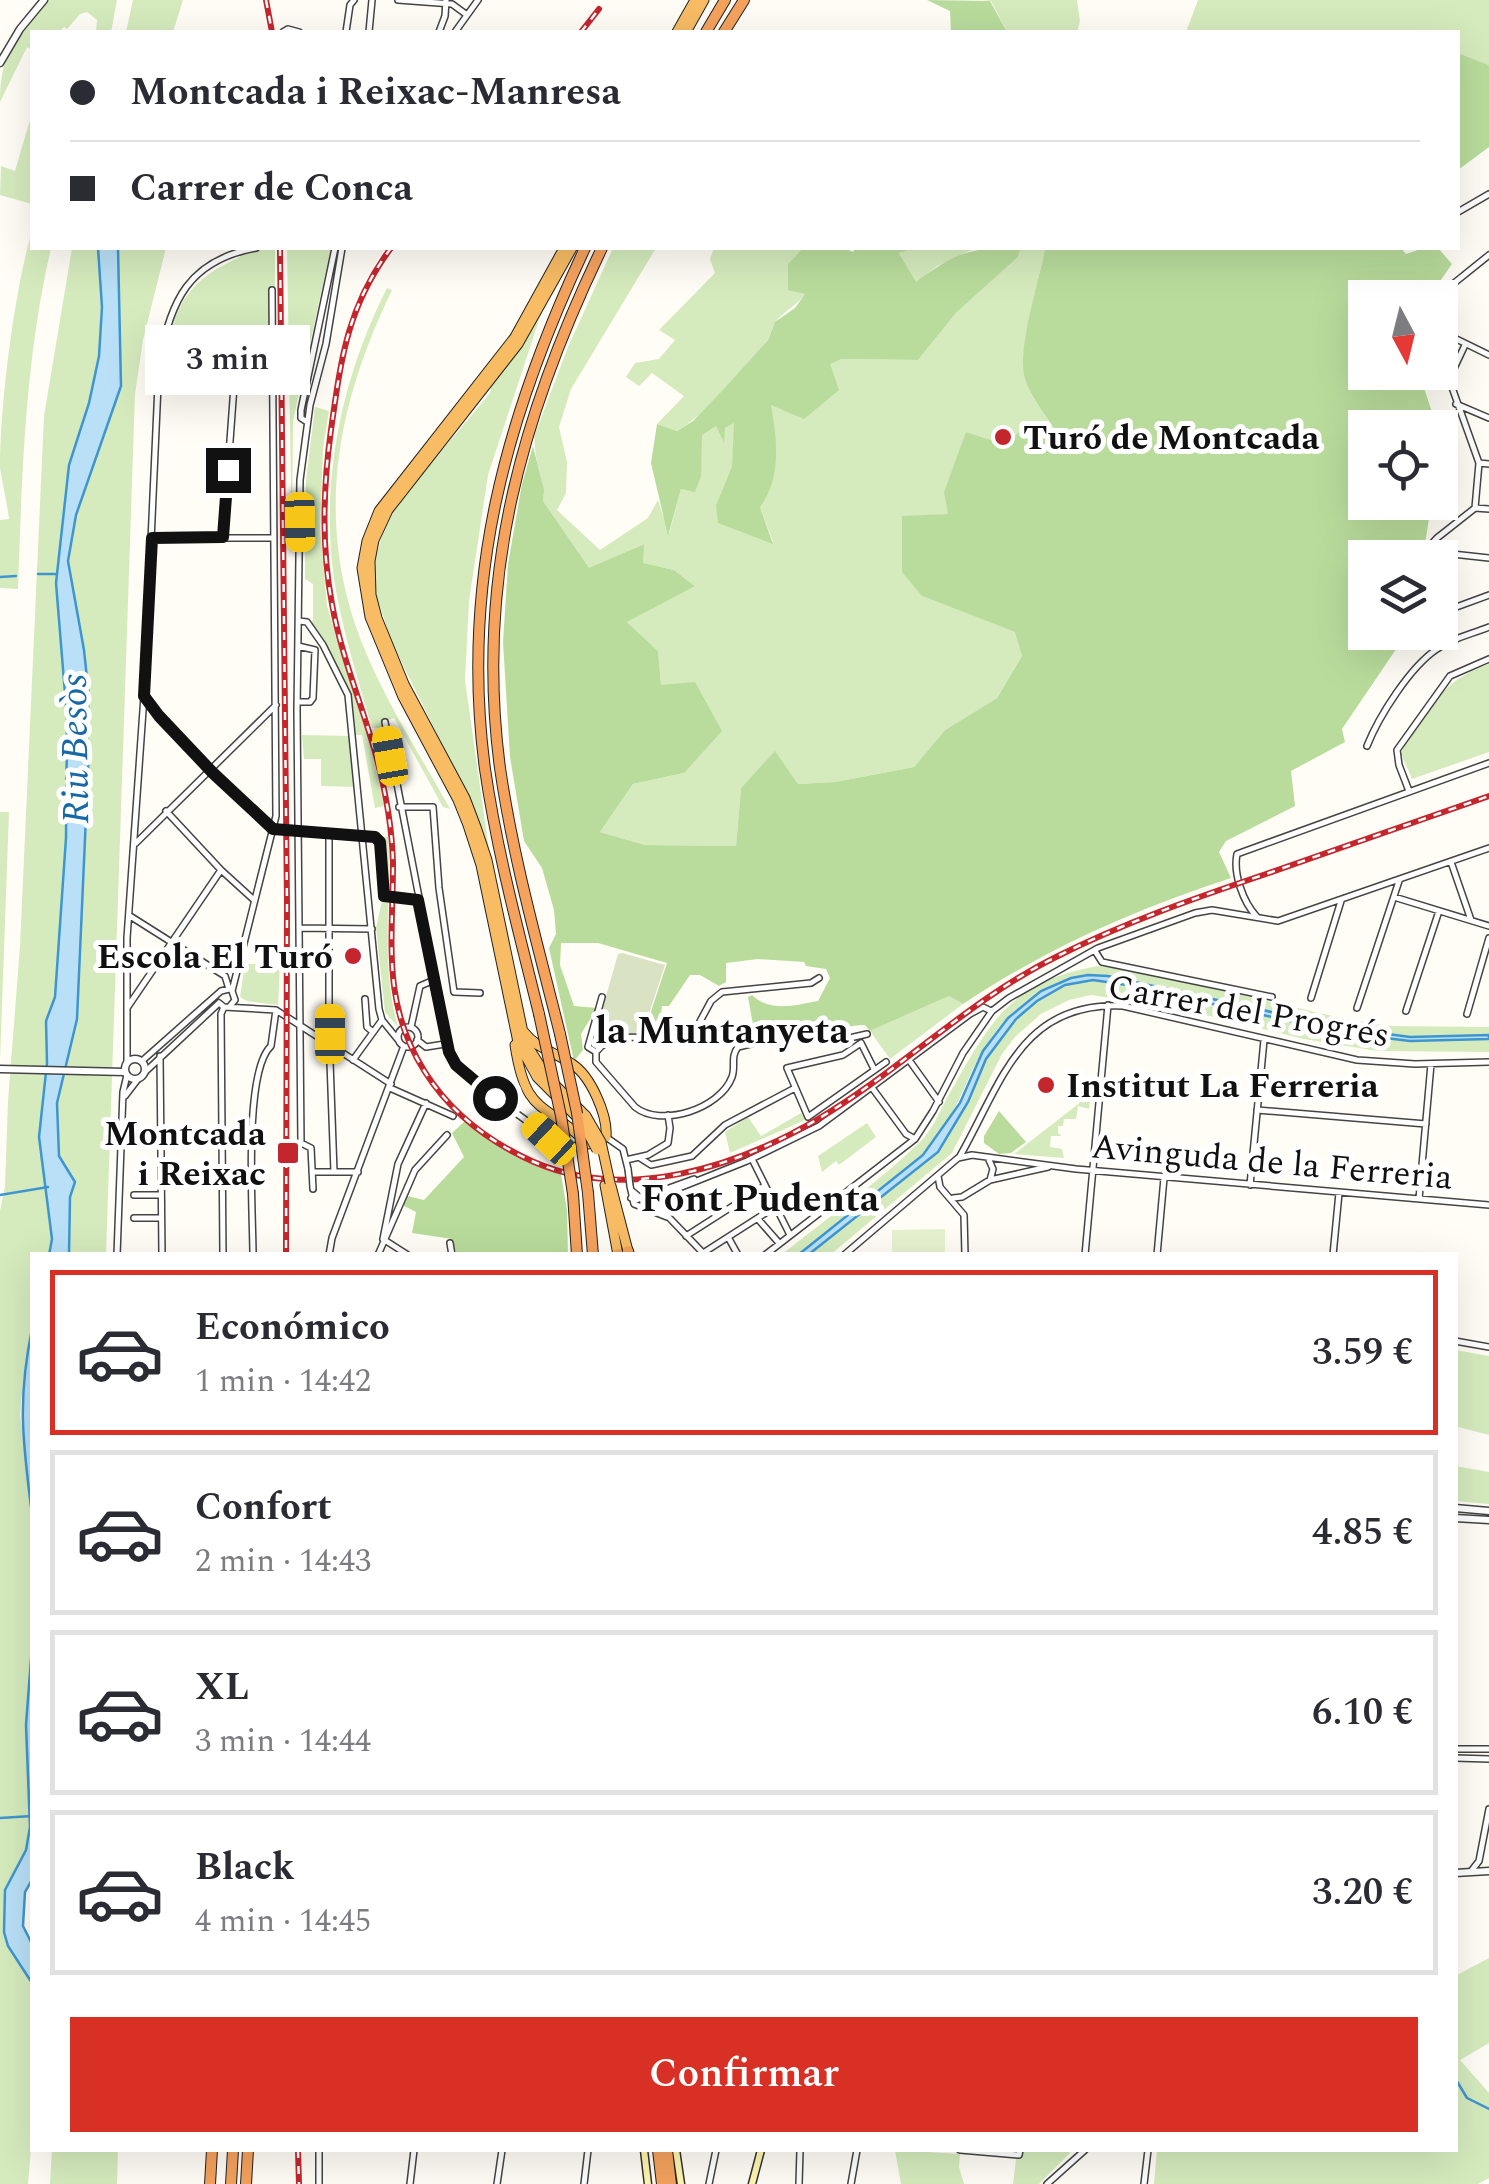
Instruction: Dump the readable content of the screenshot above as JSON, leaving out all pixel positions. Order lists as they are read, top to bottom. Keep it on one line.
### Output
{"streets":{"street":["Carrer del Progrés","Avinguda de la Ferreria"]},"crossings":[["Carrer del Progrés","Avinguda de la Ferreria"]],"districts":["la Muntanyeta","Font Pudenta"],"water":["Riu Besòs"],"places":{"other":["Turó de Montcada","Escola El Turó","Institut La Ferreria"],"transit":["Montcada i Reixac"]},"north":"bottom","page":{"banner":["Montcada i Reixac-Manresa","Carrer de Conca"],"bubble":"3 min","list":[{"name":"Económico","note":"1 min · 14:42","value":"3.59 €"},{"name":"Confort","note":"2 min · 14:43","value":"4.85 €"},{"name":"XL","note":"3 min · 14:44","value":"6.10 €"},{"name":"Black","note":"4 min · 14:45","value":"3.20 €"}],"buttons":"Confirmar"}}
